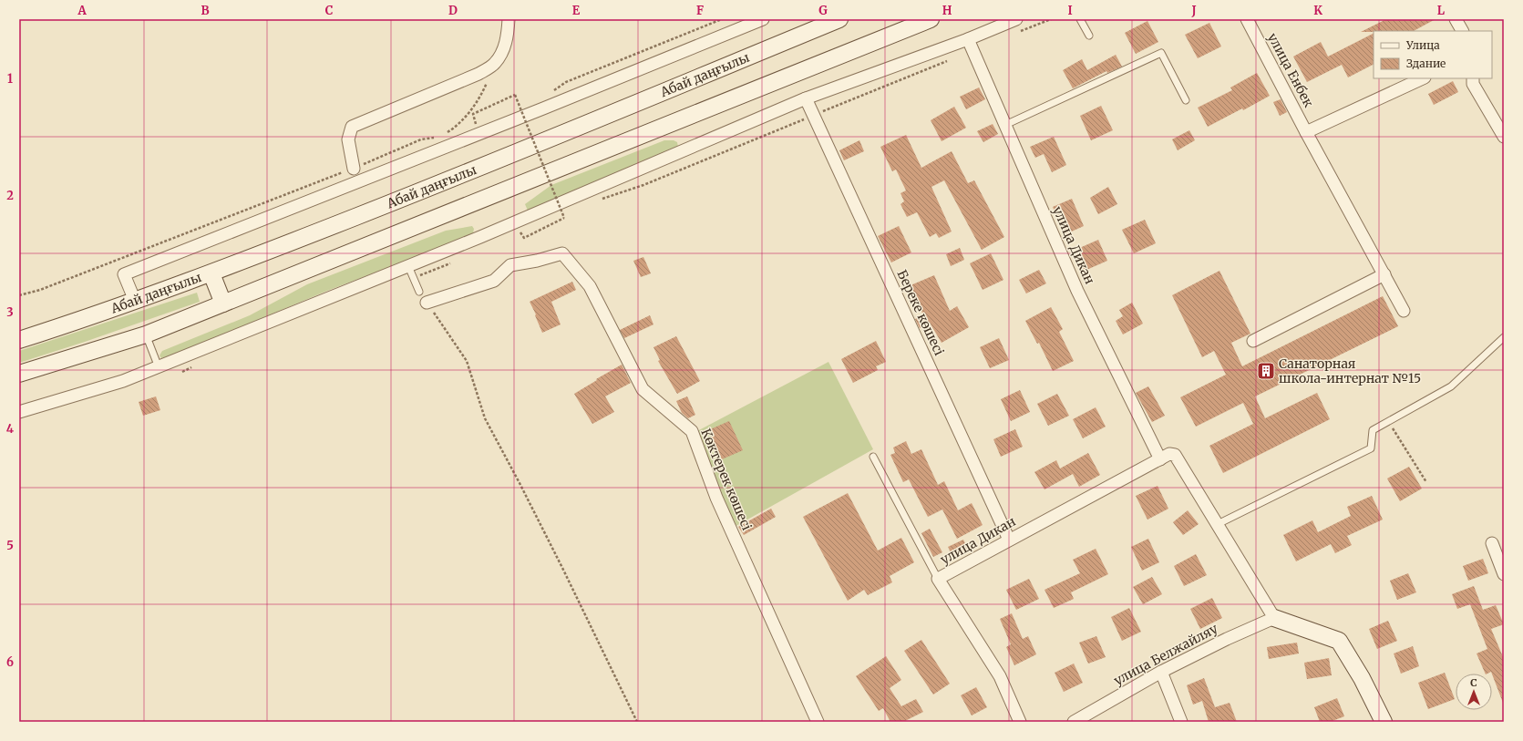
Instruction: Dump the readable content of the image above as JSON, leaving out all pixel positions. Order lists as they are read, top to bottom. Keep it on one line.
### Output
{"streets":{"main road":["Абай даңғылы"],"street":["улица Енбек","улица Дикан","Береке көшесі","Көктерек көшесі","улица Белжайляу"]},"crossings":[["улица Дикан","Береке көшесі"],["улица Дикан","улица Белжайляу"]],"places":{"building":["Санаторная школа-интернат №15"]},"legend":["Улица","Здание"],"north":"top","grid":{"columns":["A","B","C","D","E","F","G","H","I","J","K","L"],"rows":["1","2","3","4","5","6"]}}
